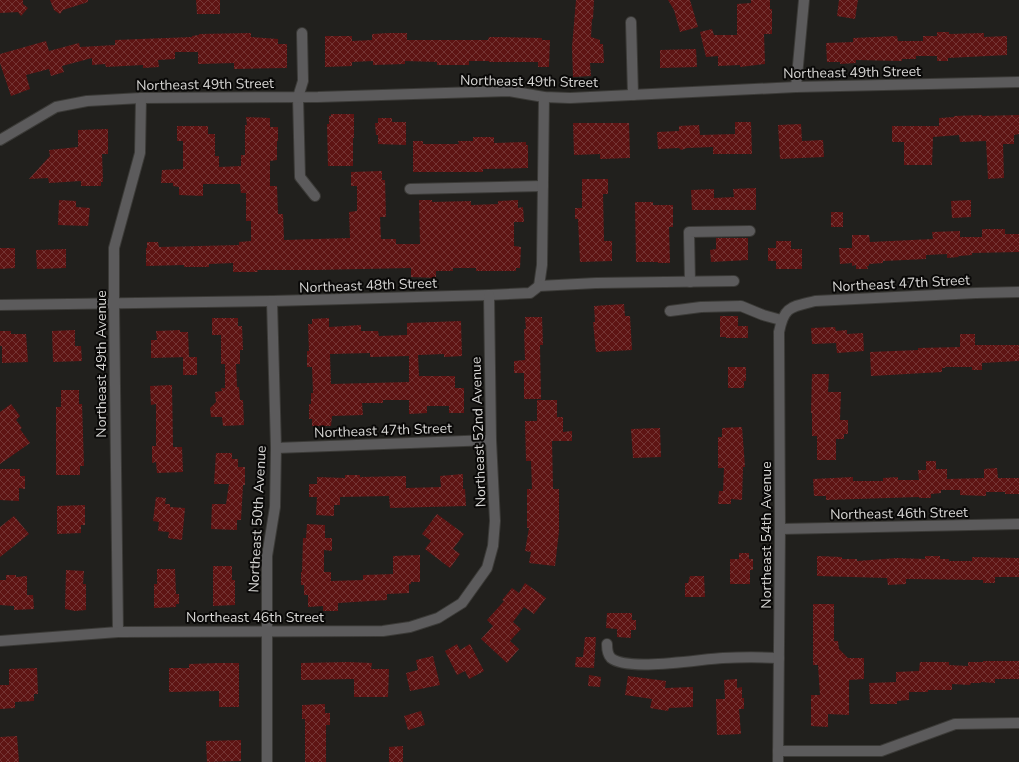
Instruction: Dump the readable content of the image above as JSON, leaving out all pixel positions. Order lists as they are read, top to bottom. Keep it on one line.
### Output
{"streets":{"street":["Northeast 49th Street","Northeast 47th Street","Northeast 48th Street","Northeast 49th Avenue","Northeast 52nd Avenue","Northeast 46th Street","Northeast 50th Avenue","Northeast 54th Avenue"]},"crossings":[["Northeast 49th Street","Northeast 49th Avenue"],["Northeast 47th Street","Northeast 52nd Avenue"],["Northeast 47th Street","Northeast 50th Avenue"],["Northeast 47th Street","Northeast 54th Avenue"],["Northeast 48th Street","Northeast 49th Avenue"],["Northeast 48th Street","Northeast 52nd Avenue"],["Northeast 48th Street","Northeast 50th Avenue"],["Northeast 49th Avenue","Northeast 46th Street"],["Northeast 52nd Avenue","Northeast 46th Street"],["Northeast 46th Street","Northeast 50th Avenue"],["Northeast 46th Street","Northeast 54th Avenue"]]}
